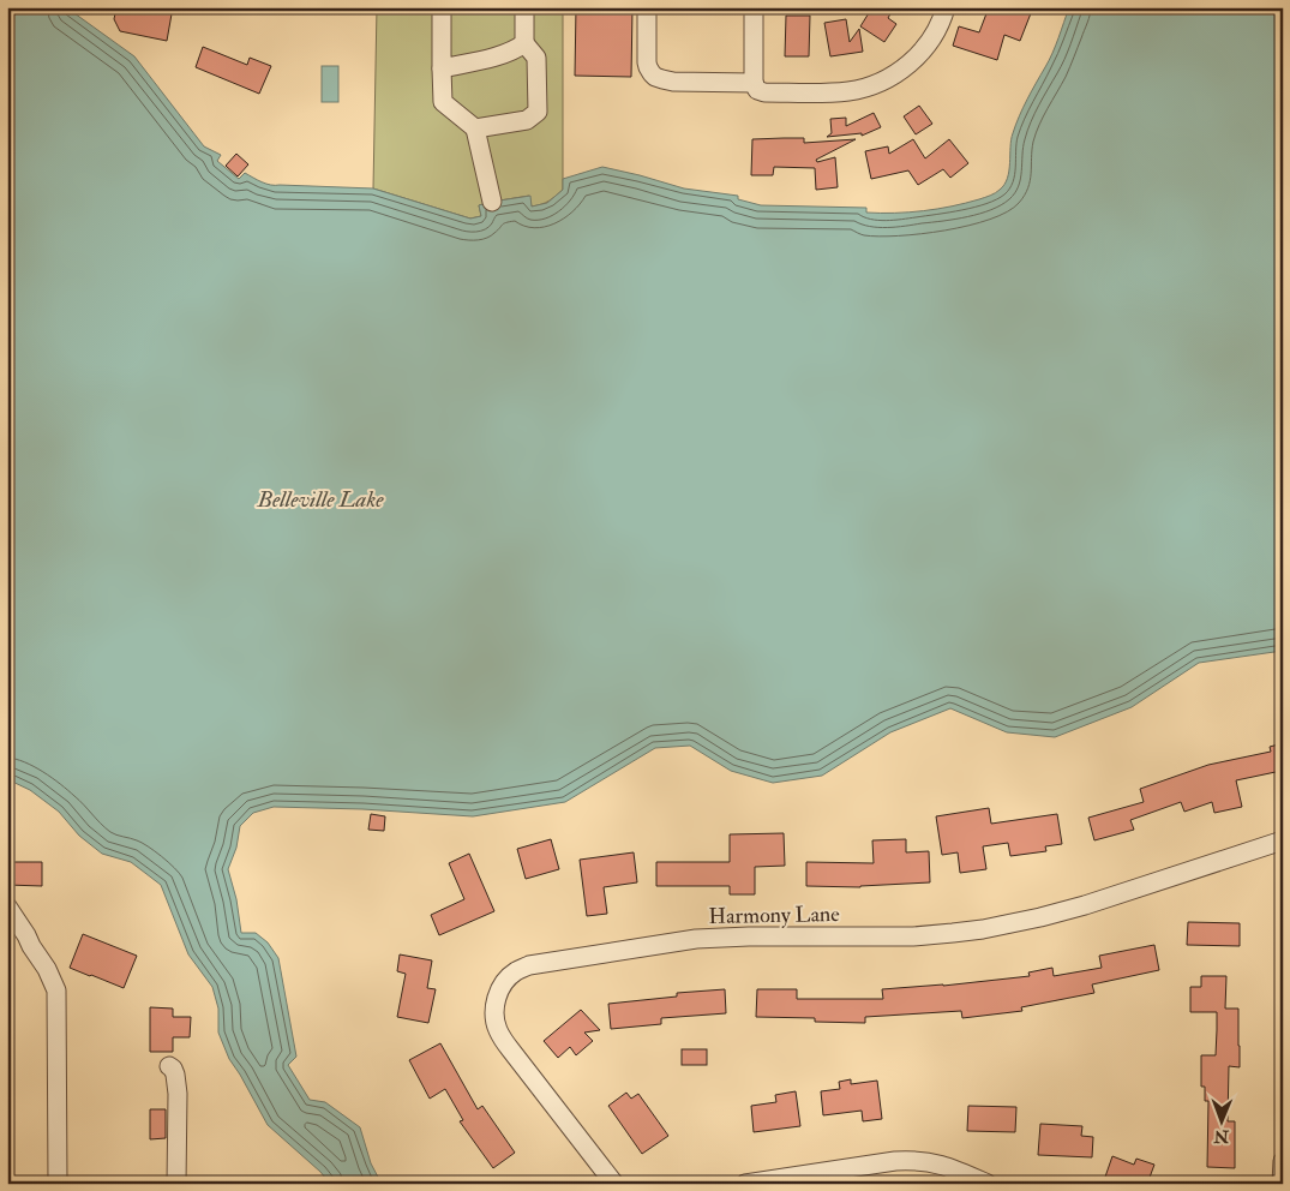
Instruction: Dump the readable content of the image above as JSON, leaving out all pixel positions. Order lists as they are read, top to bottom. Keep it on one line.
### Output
{"streets":{"street":["Harmony Lane"]},"water":["Belleville Lake"],"north":"bottom"}
